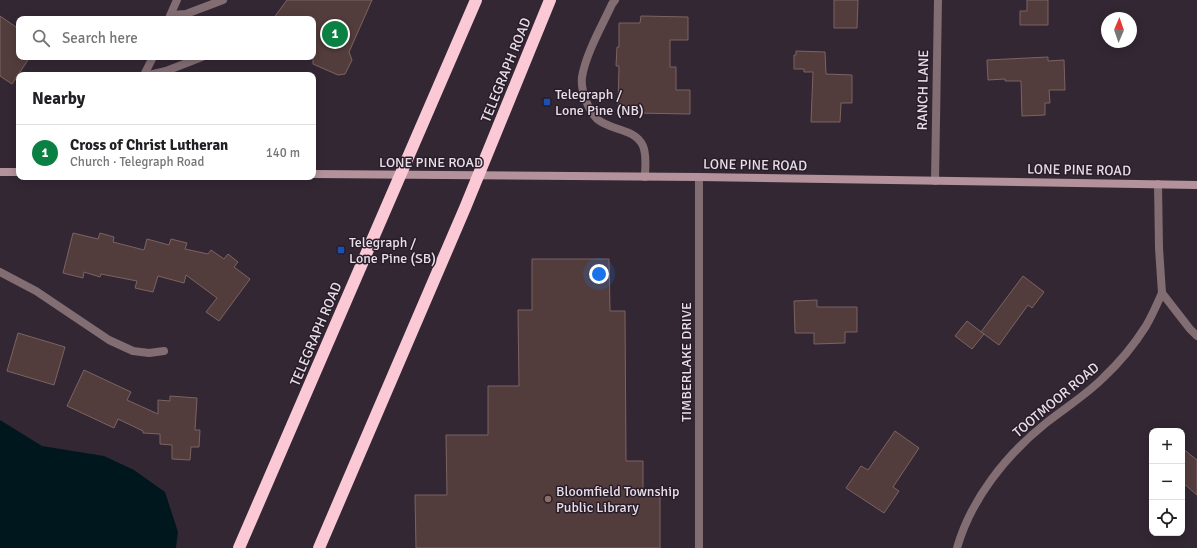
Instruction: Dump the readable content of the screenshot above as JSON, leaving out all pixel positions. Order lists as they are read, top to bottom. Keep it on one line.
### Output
{"streets":{"highway":["TELEGRAPH ROAD"],"street":["RANCH LANE","LONE PINE ROAD","TIMBERLAKE DRIVE","TOOTMOOR ROAD"]},"crossings":[["TELEGRAPH ROAD","LONE PINE ROAD"],["RANCH LANE","LONE PINE ROAD"],["LONE PINE ROAD","TIMBERLAKE DRIVE"]],"places":{"transit":["Telegraph / Lone Pine (NB)","Telegraph / Lone Pine (SB)"],"other":["Bloomfield Township Public Library"]},"north":"top","page":{"search":"Search here","pins":"1","heading":"Nearby","list":[{"mark":"1","name":"Cross of Christ Lutheran","note":"Church · Telegraph Road","value":"140 m"}],"map_buttons":["+","−"]}}
